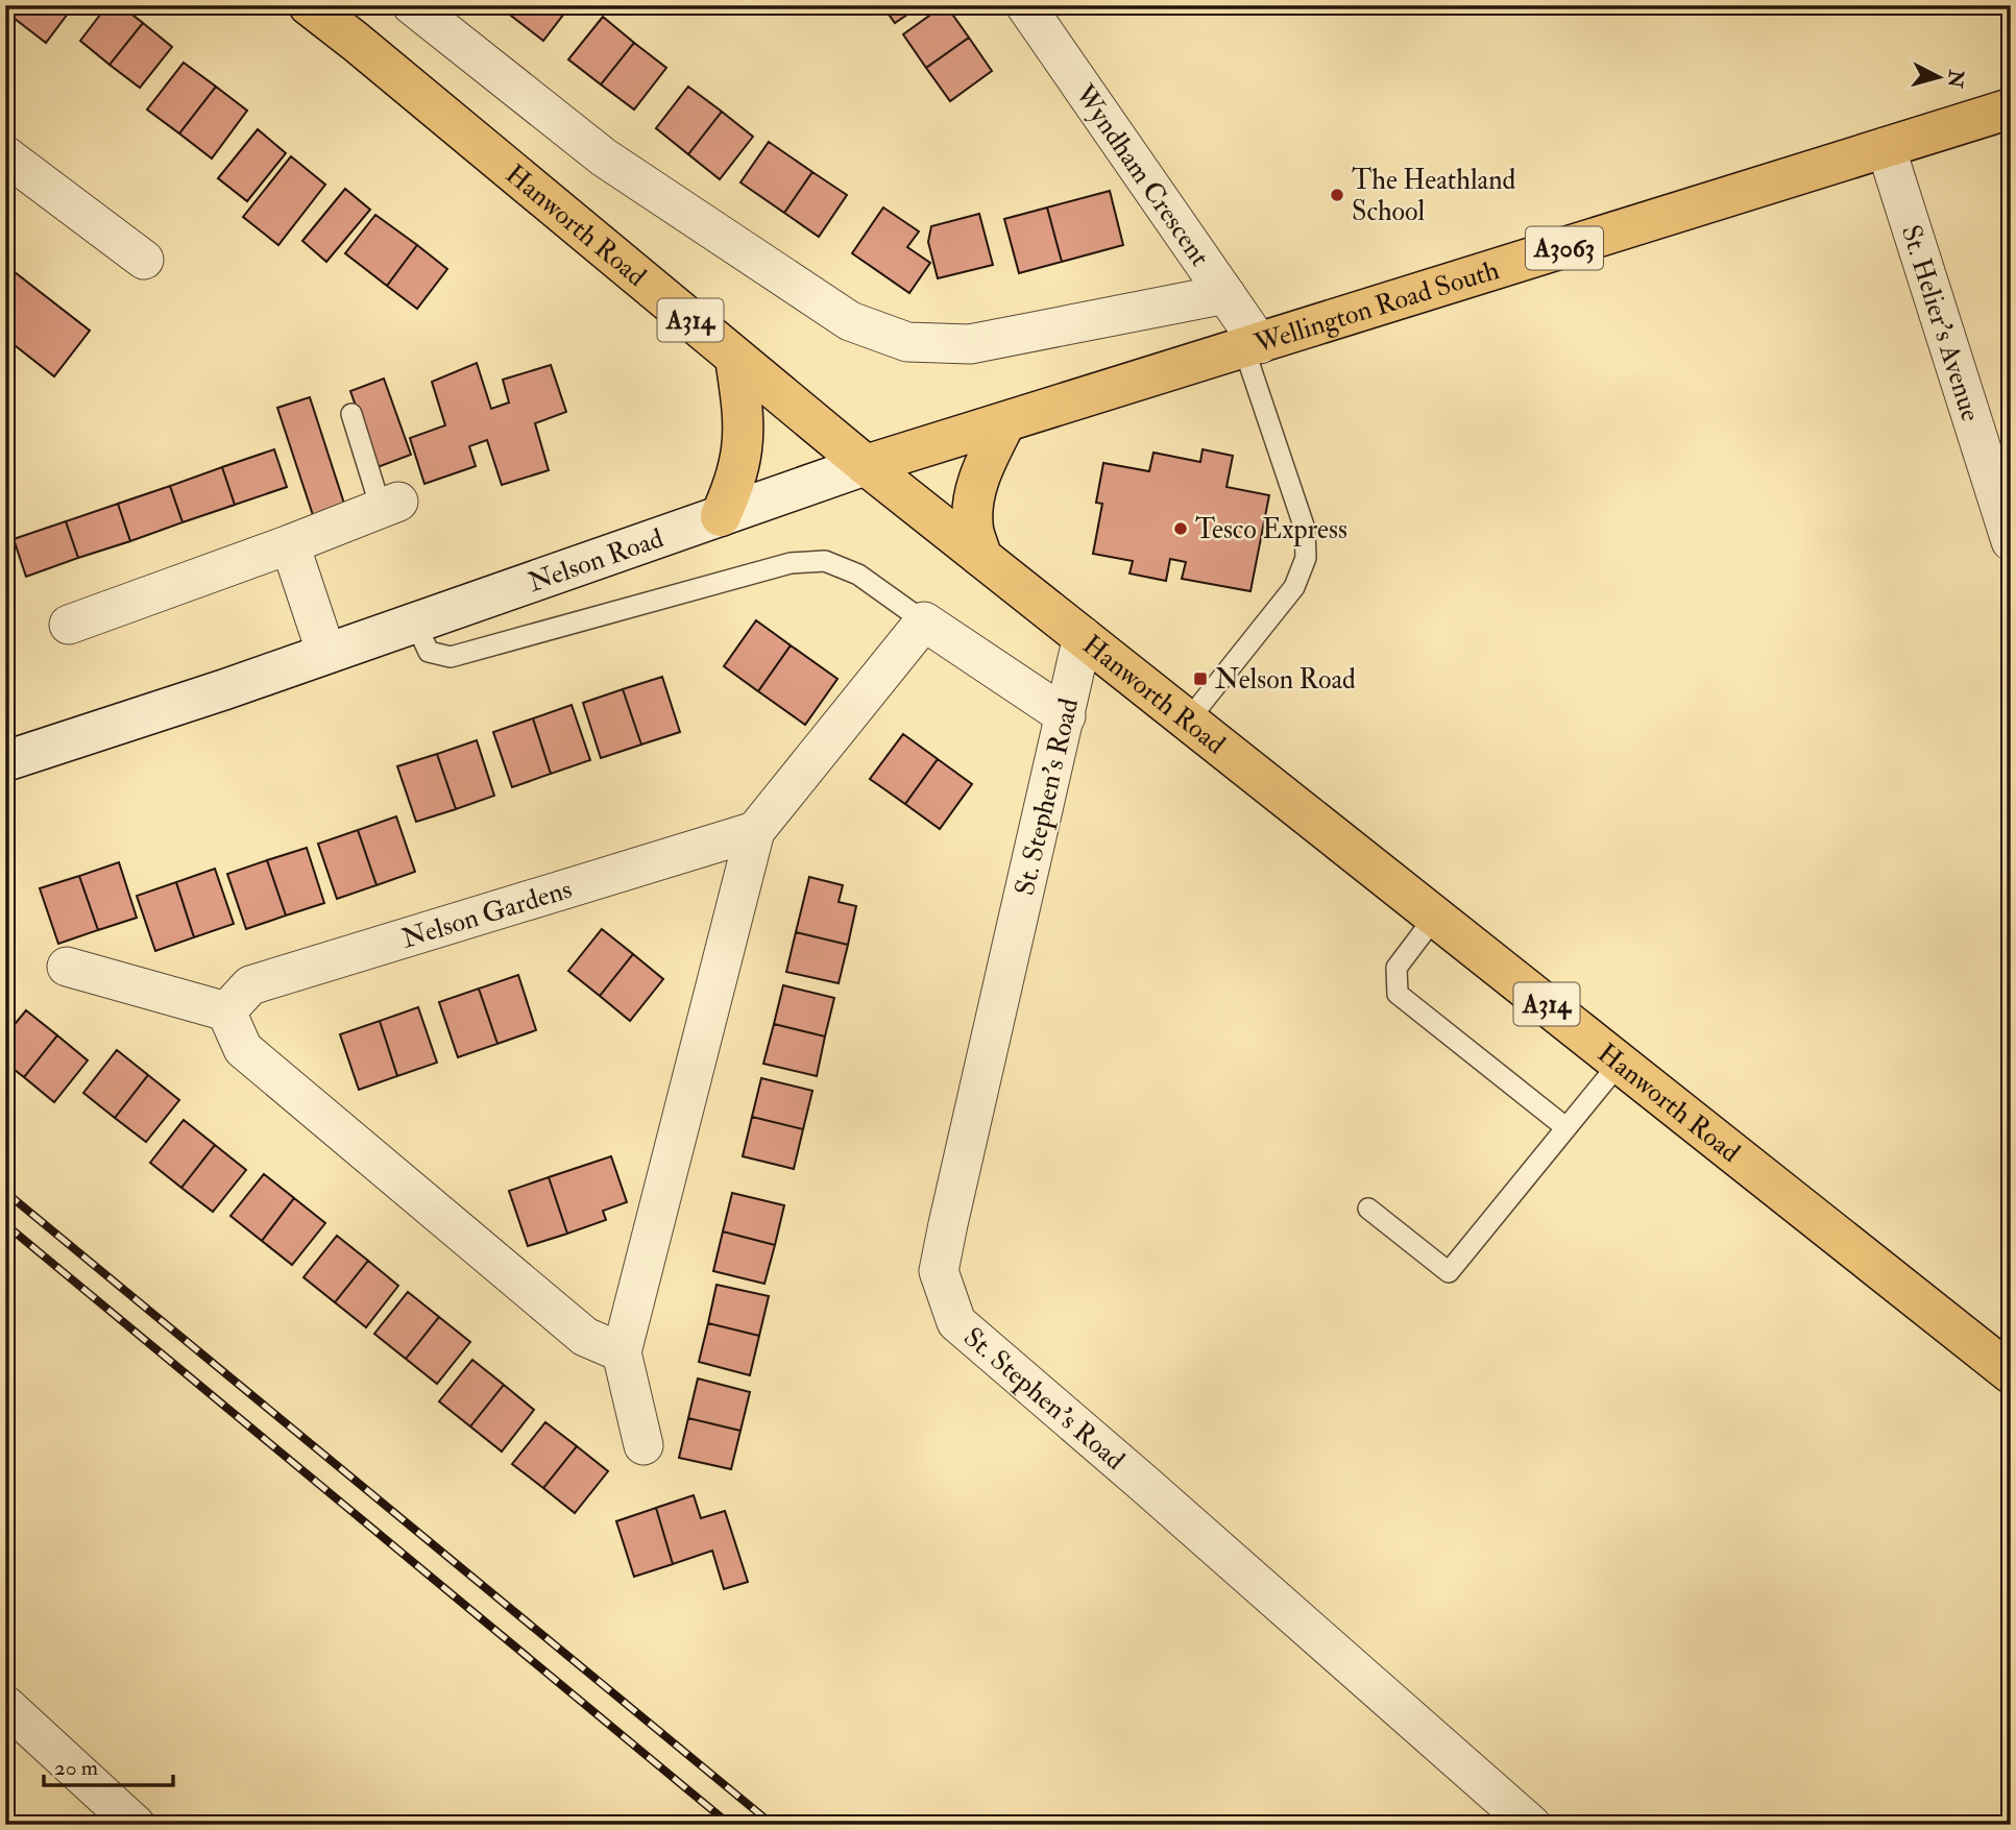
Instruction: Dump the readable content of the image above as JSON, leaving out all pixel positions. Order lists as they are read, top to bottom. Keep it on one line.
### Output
{"streets":{"main road":["Hanworth Road","A3063","Wellington Road South","A314","Nelson Road"],"street":["Wyndham Crescent","St. Helier's Avenue","St. Stephen's Road","Nelson Gardens"]},"crossings":[["Wyndham Crescent","Wellington Road South"],["Hanworth Road","Wellington Road South"],["Hanworth Road","Nelson Road"],["Hanworth Road","St. Stephen's Road"],["Wellington Road South","St. Helier's Avenue"],["Wellington Road South","Nelson Road"]],"places":{"other":["The Heathland School","Tesco Express"],"transit":["Nelson Road"]},"scale_bar":"20 m","north":"right"}
